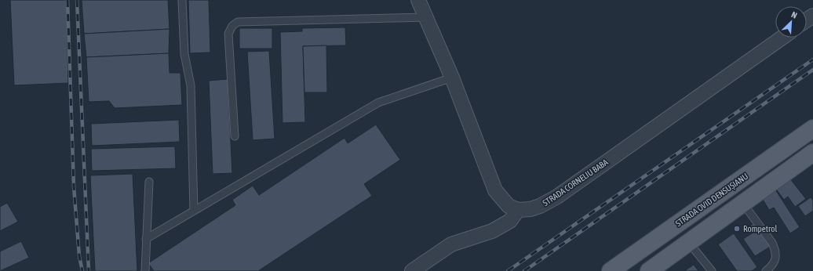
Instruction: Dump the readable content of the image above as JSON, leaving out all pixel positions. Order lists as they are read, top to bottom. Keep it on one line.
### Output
{"streets":{"main road":["STRADA OVID DENSUȘIANU"],"street":["STRADA CORNELIU BABA"]},"places":["Rompetrol"],"north":"top right"}
